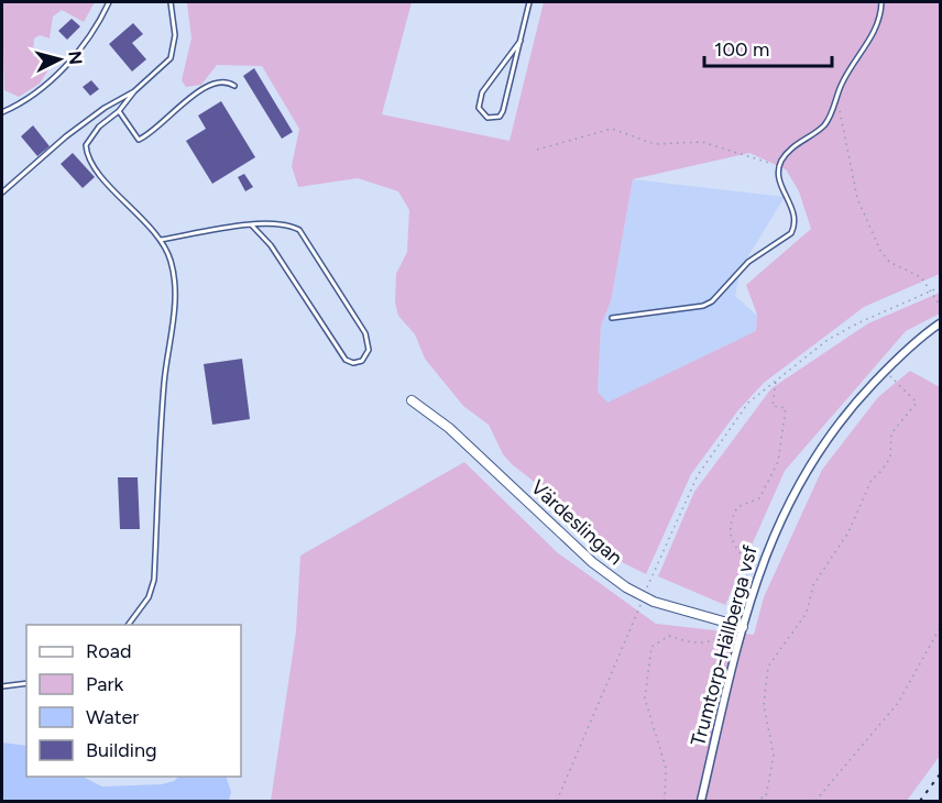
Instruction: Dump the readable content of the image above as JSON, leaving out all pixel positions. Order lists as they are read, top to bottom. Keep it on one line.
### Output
{"streets":{"street":["Värdeslingan","Trumtorp-Hällberga vsf"]},"crossings":[["Värdeslingan","Trumtorp-Hällberga vsf"]],"legend":["Road","Park","Water","Building"],"scale_bar":"100 m","north":"right"}
